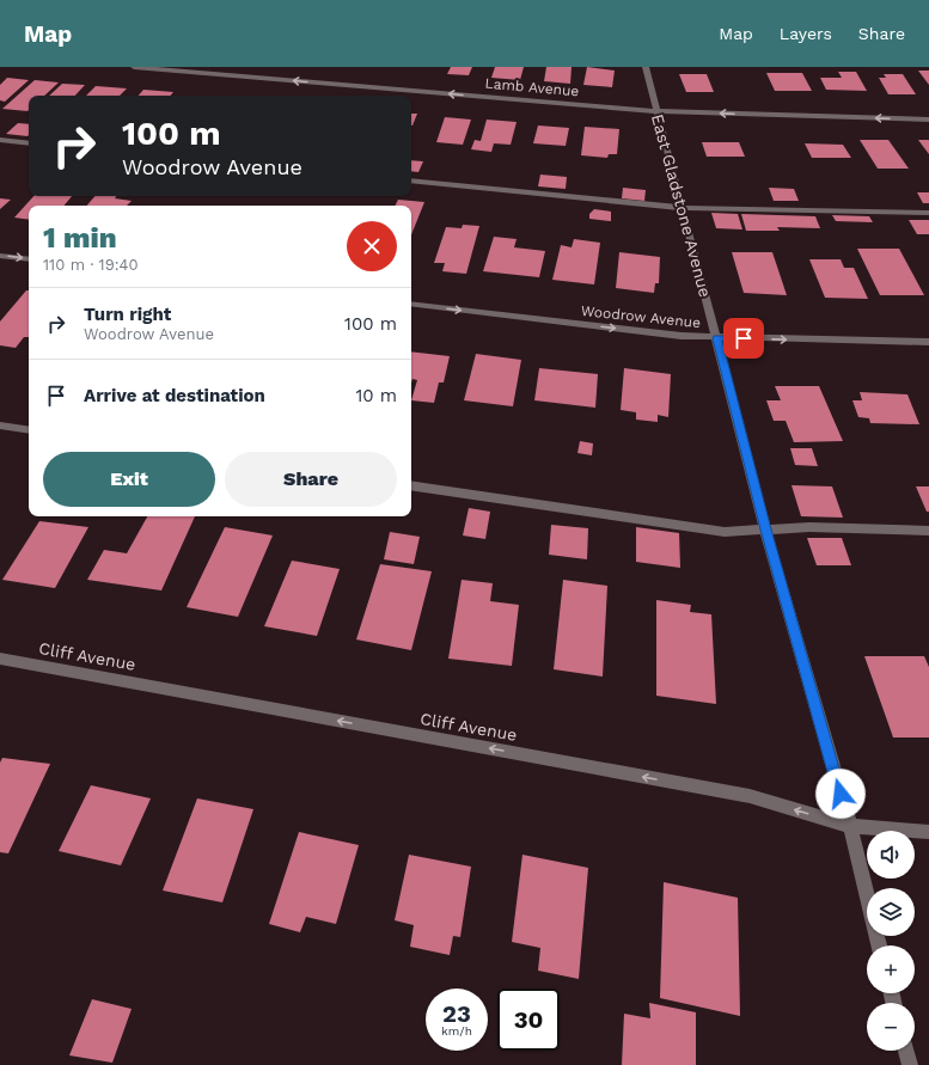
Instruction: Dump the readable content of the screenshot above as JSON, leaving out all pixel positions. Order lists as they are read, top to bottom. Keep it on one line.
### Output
{"streets":{"street":["Lamb Avenue","East Gladstone Avenue","Woodrow Avenue","Cliff Avenue"]},"crossings":[["Lamb Avenue","East Gladstone Avenue"],["East Gladstone Avenue","Woodrow Avenue"],["East Gladstone Avenue","Cliff Avenue"]],"one_way":["Woodrow Avenue","Cliff Avenue"],"page":{"header":"Map","nav":["Map","Layers","Share"],"turn":["100 m","Woodrow Avenue"],"heading":["1 min","110 m · 19:40"],"list":[{"name":"Turn right","note":"Woodrow Avenue","value":"100 m"},{"name":"Arrive at destination","value":"10 m"}],"buttons":["Exit","Share"],"map_buttons":["+","−"],"speed":"23 km/h","limit":"30"}}
